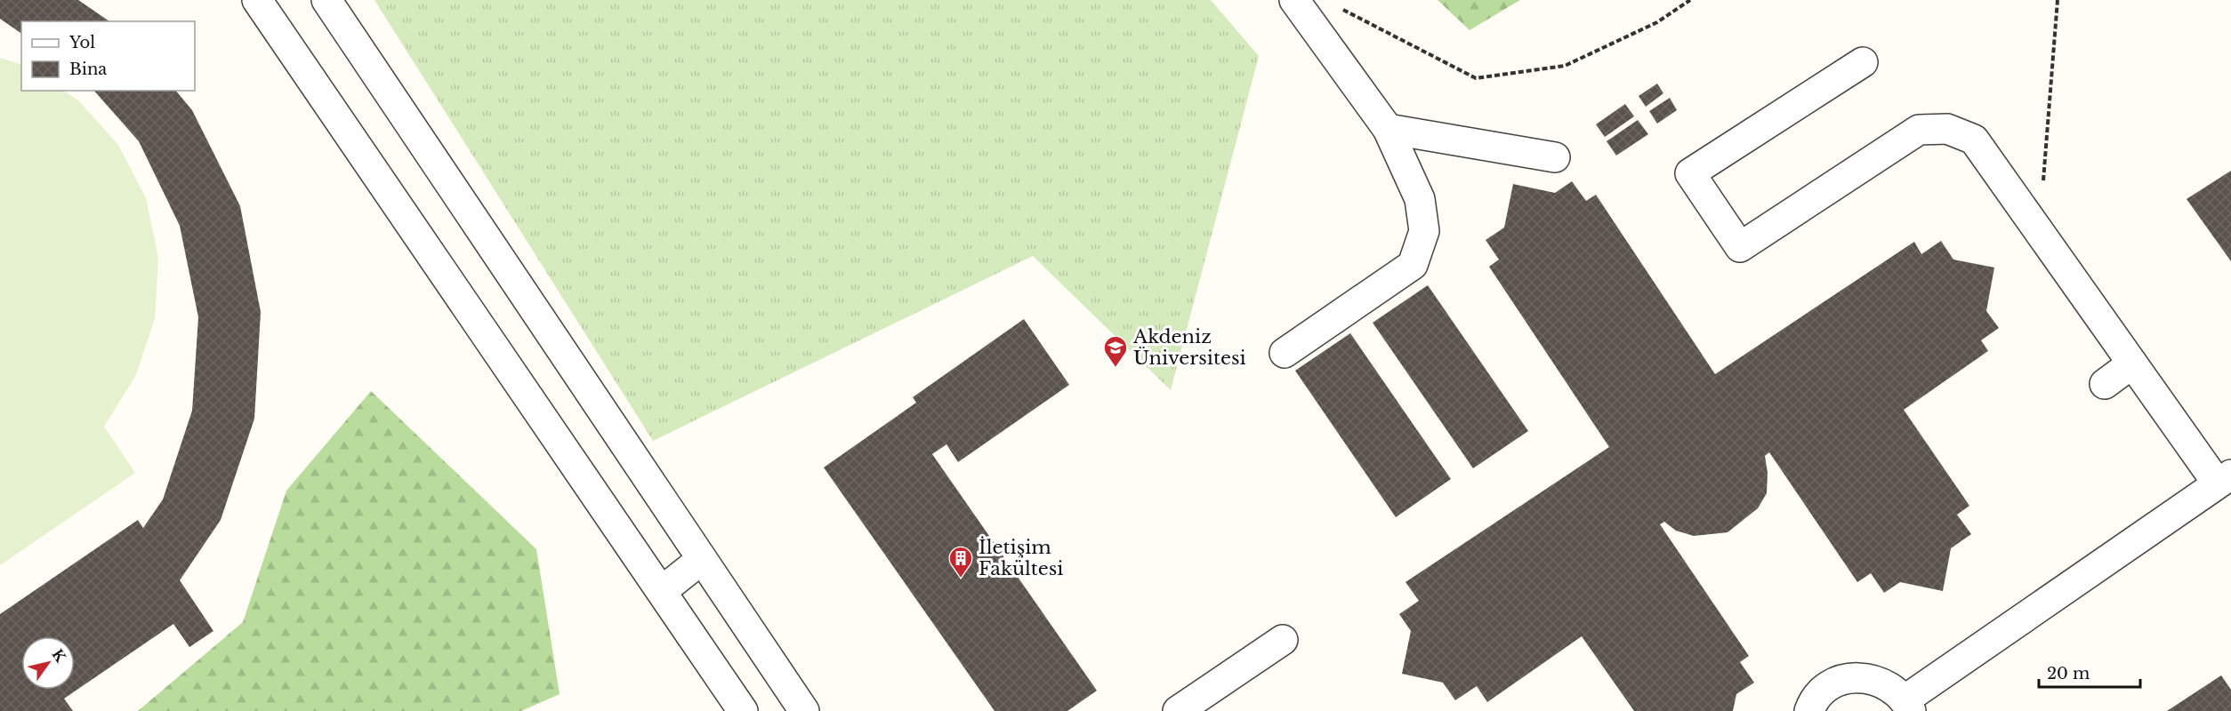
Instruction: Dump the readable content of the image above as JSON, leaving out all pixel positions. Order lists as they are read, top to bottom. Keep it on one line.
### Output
{"places":{"school or university":["Akdeniz Üniversitesi"],"building":["İletişim Fakültesi"]},"legend":["Yol","Bina"],"scale_bar":"20 m","north":"top right"}
